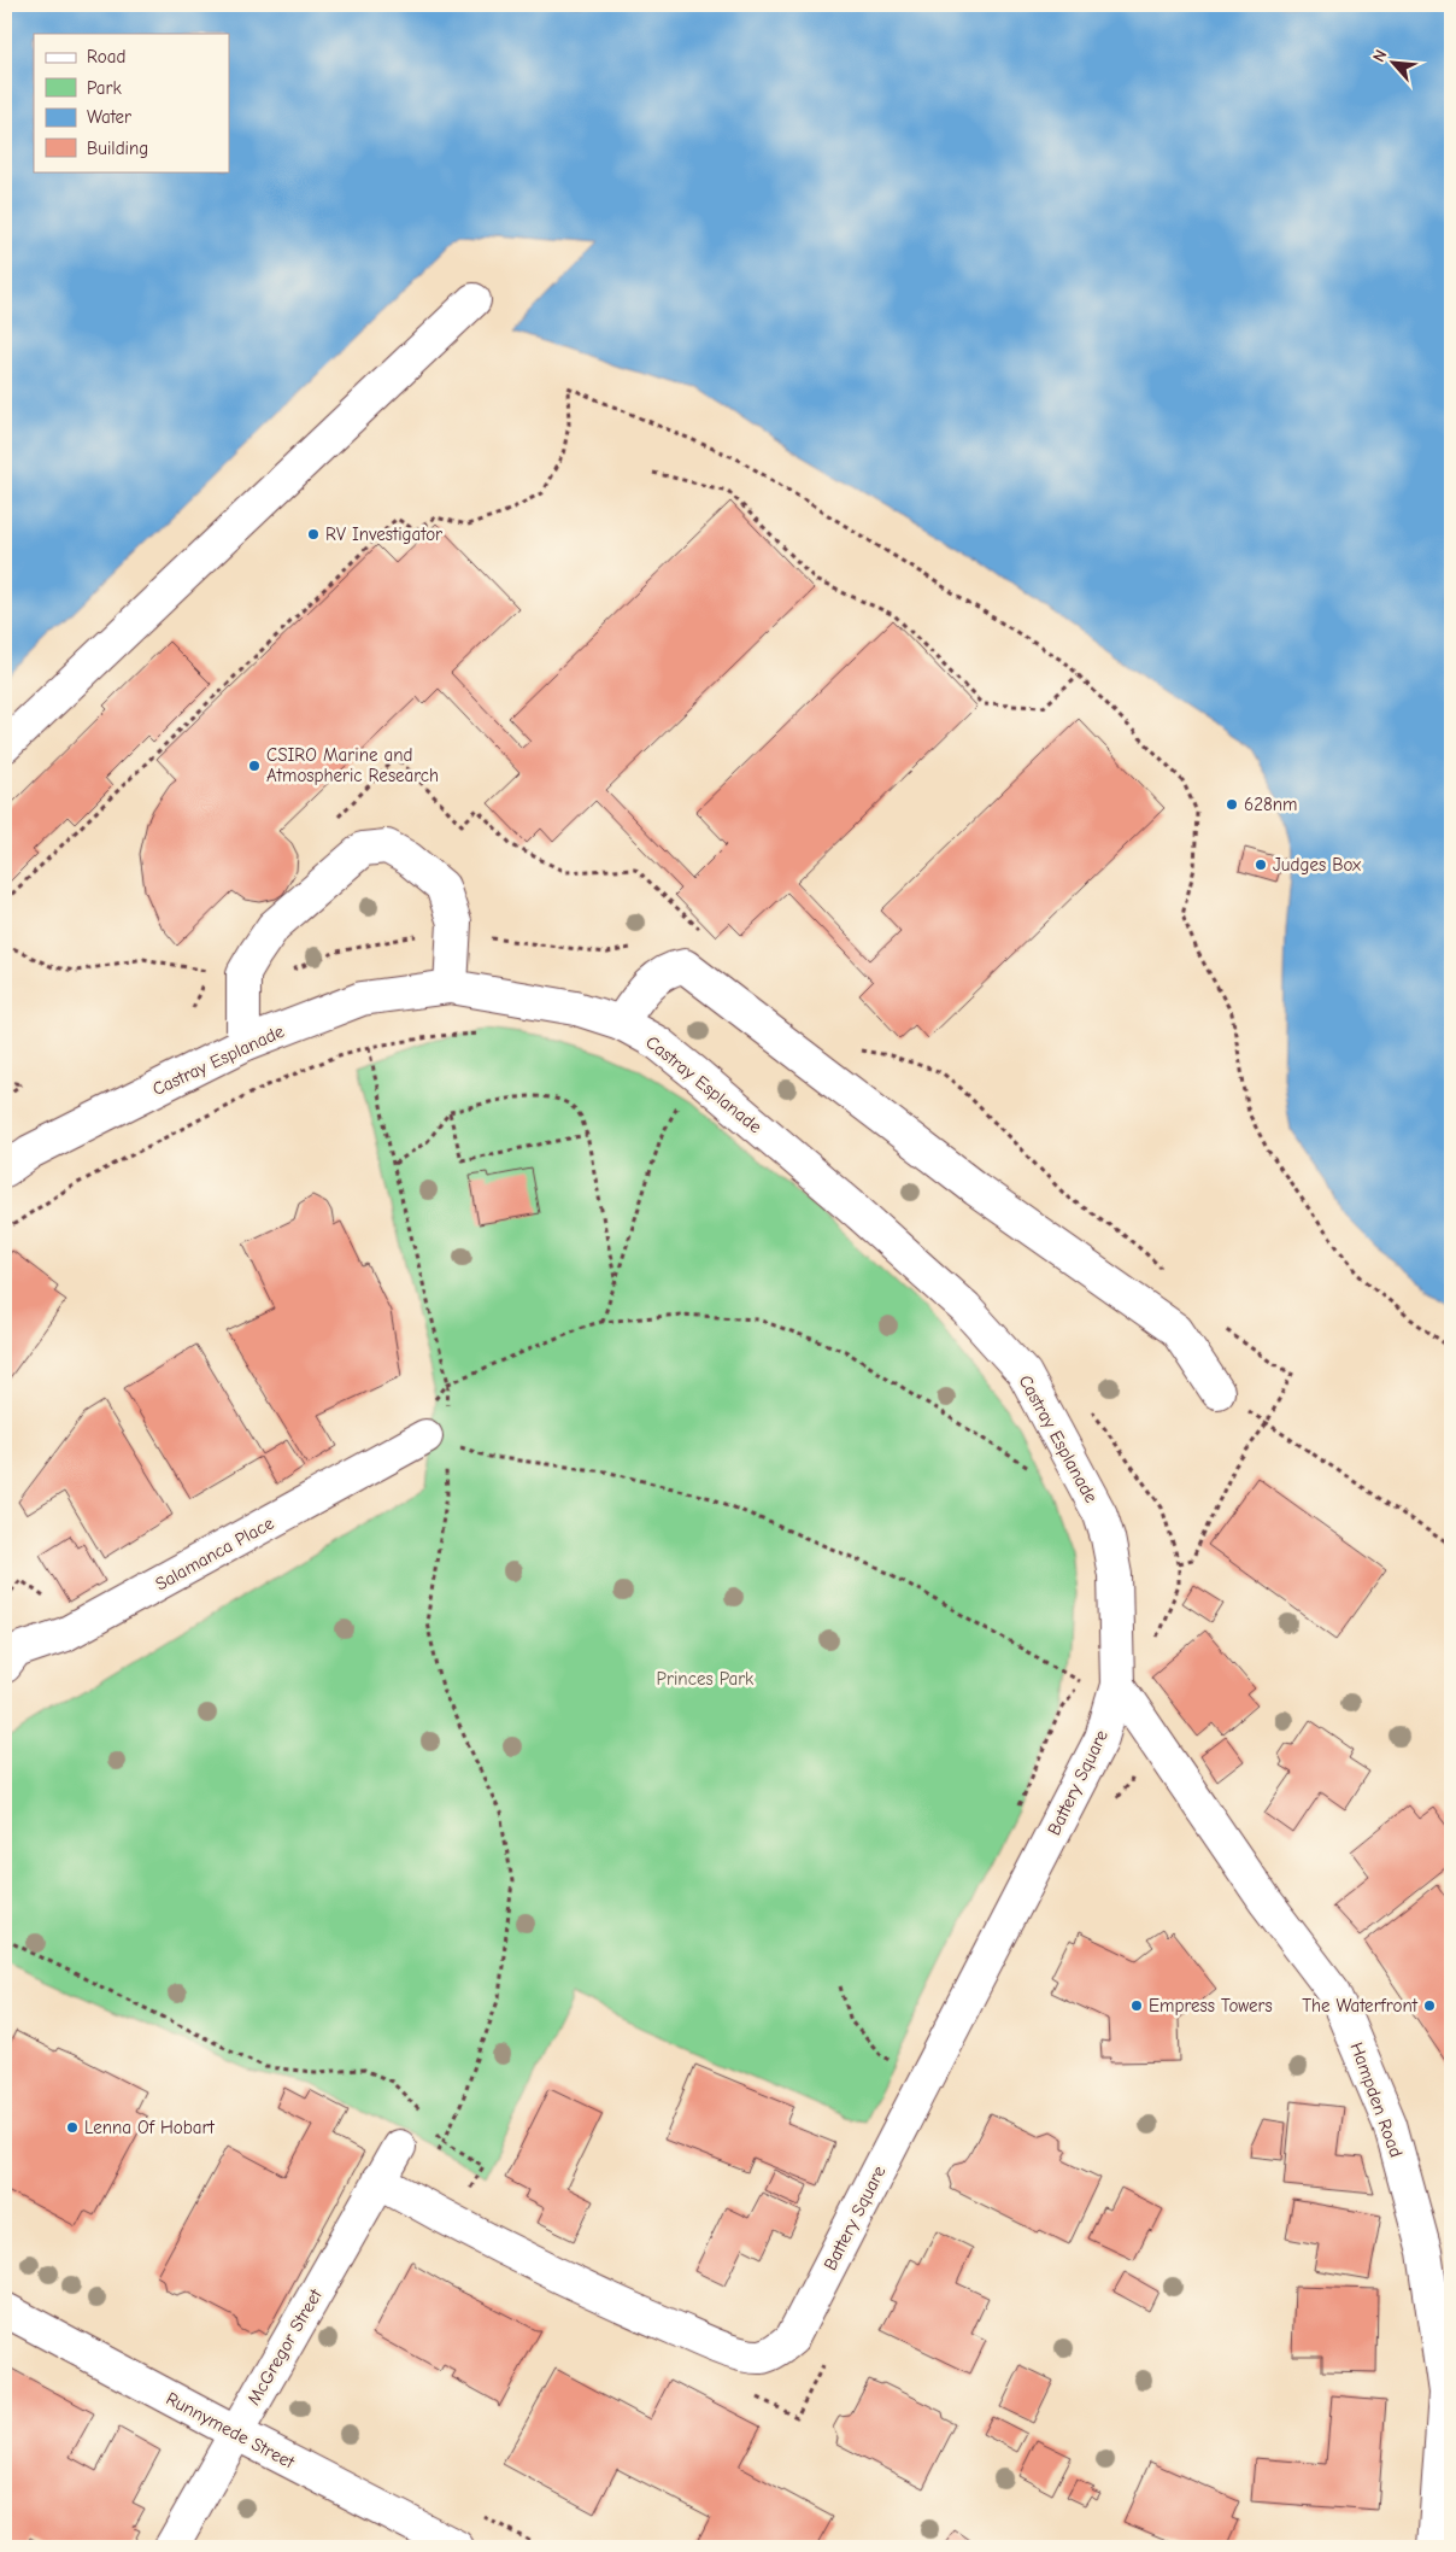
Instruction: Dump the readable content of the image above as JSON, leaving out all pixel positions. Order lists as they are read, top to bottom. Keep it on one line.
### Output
{"streets":{"street":["Castray Esplanade","Salamanca Place","Battery Square","Hampden Road","McGregor Street","Runnymede Street"]},"crossings":[["Castray Esplanade","Battery Square"],["Castray Esplanade","Hampden Road"],["Battery Square","Hampden Road"],["Battery Square","McGregor Street"],["McGregor Street","Runnymede Street"]],"parks":["Princes Park"],"places":["RV Investigator","CSIRO Marine and Atmospheric Research","628nm","Judges Box","Empress Towers","The Waterfront","Lenna Of Hobart"],"legend":["Road","Park","Water","Building"],"north":"top left"}
